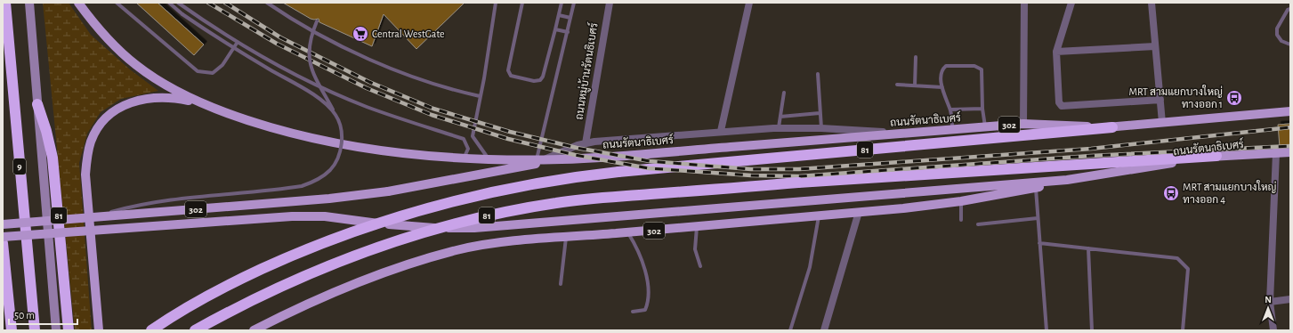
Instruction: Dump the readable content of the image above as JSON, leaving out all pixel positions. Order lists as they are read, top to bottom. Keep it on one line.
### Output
{"streets":{"highway":["81","9"],"main road":["ถนนรัตนาธิเบศร์","302"],"street":["ถนนหมู่บ้านรัตนธิเบศร์"]},"crossings":[["ถนนรัตนาธิเบศร์","302"],["ถนนรัตนาธิเบศร์","81"]],"places":{"supermarket":["Central WestGate"],"bus stop":["MRT สามแยกบางใหญ่ ทางออก 1","MRT สามแยกบางใหญ่ ทางออก 4"]},"scale_bar":"50 m","north":"top"}
